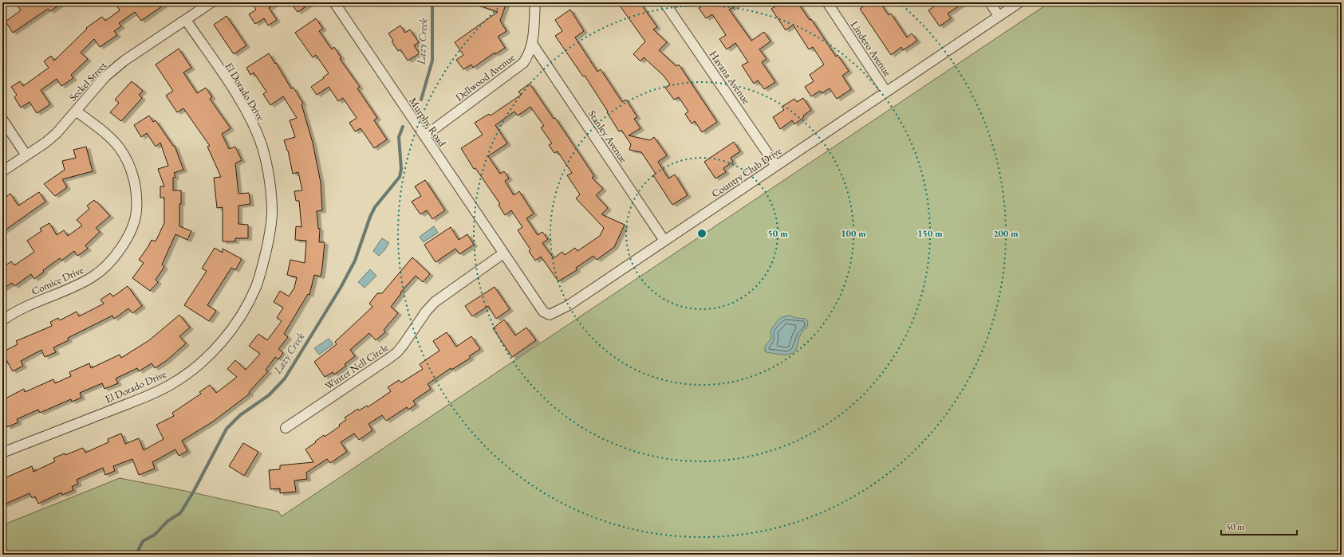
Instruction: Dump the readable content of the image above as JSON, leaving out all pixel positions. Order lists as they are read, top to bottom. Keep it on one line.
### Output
{"streets":{"street":["Lindero Avenue","Dellwood Avenue","Havana Avenue","Seckel Street","El Dorado Drive","Murphy Road","Stanley Avenue","Country Club Drive","Comice Drive","Winter Nell Circle"]},"crossings":[["Lindero Avenue","Country Club Drive"],["Dellwood Avenue","Murphy Road"],["Dellwood Avenue","Stanley Avenue"],["Havana Avenue","Country Club Drive"],["Seckel Street","El Dorado Drive"],["Seckel Street","Comice Drive"],["Murphy Road","Country Club Drive"],["Murphy Road","Winter Nell Circle"],["Stanley Avenue","Country Club Drive"],["Country Club Drive","Winter Nell Circle"]],"water":["Lazy Creek"],"scale_bar":"50 m","rings":["50 m","100 m","150 m","200 m"]}
